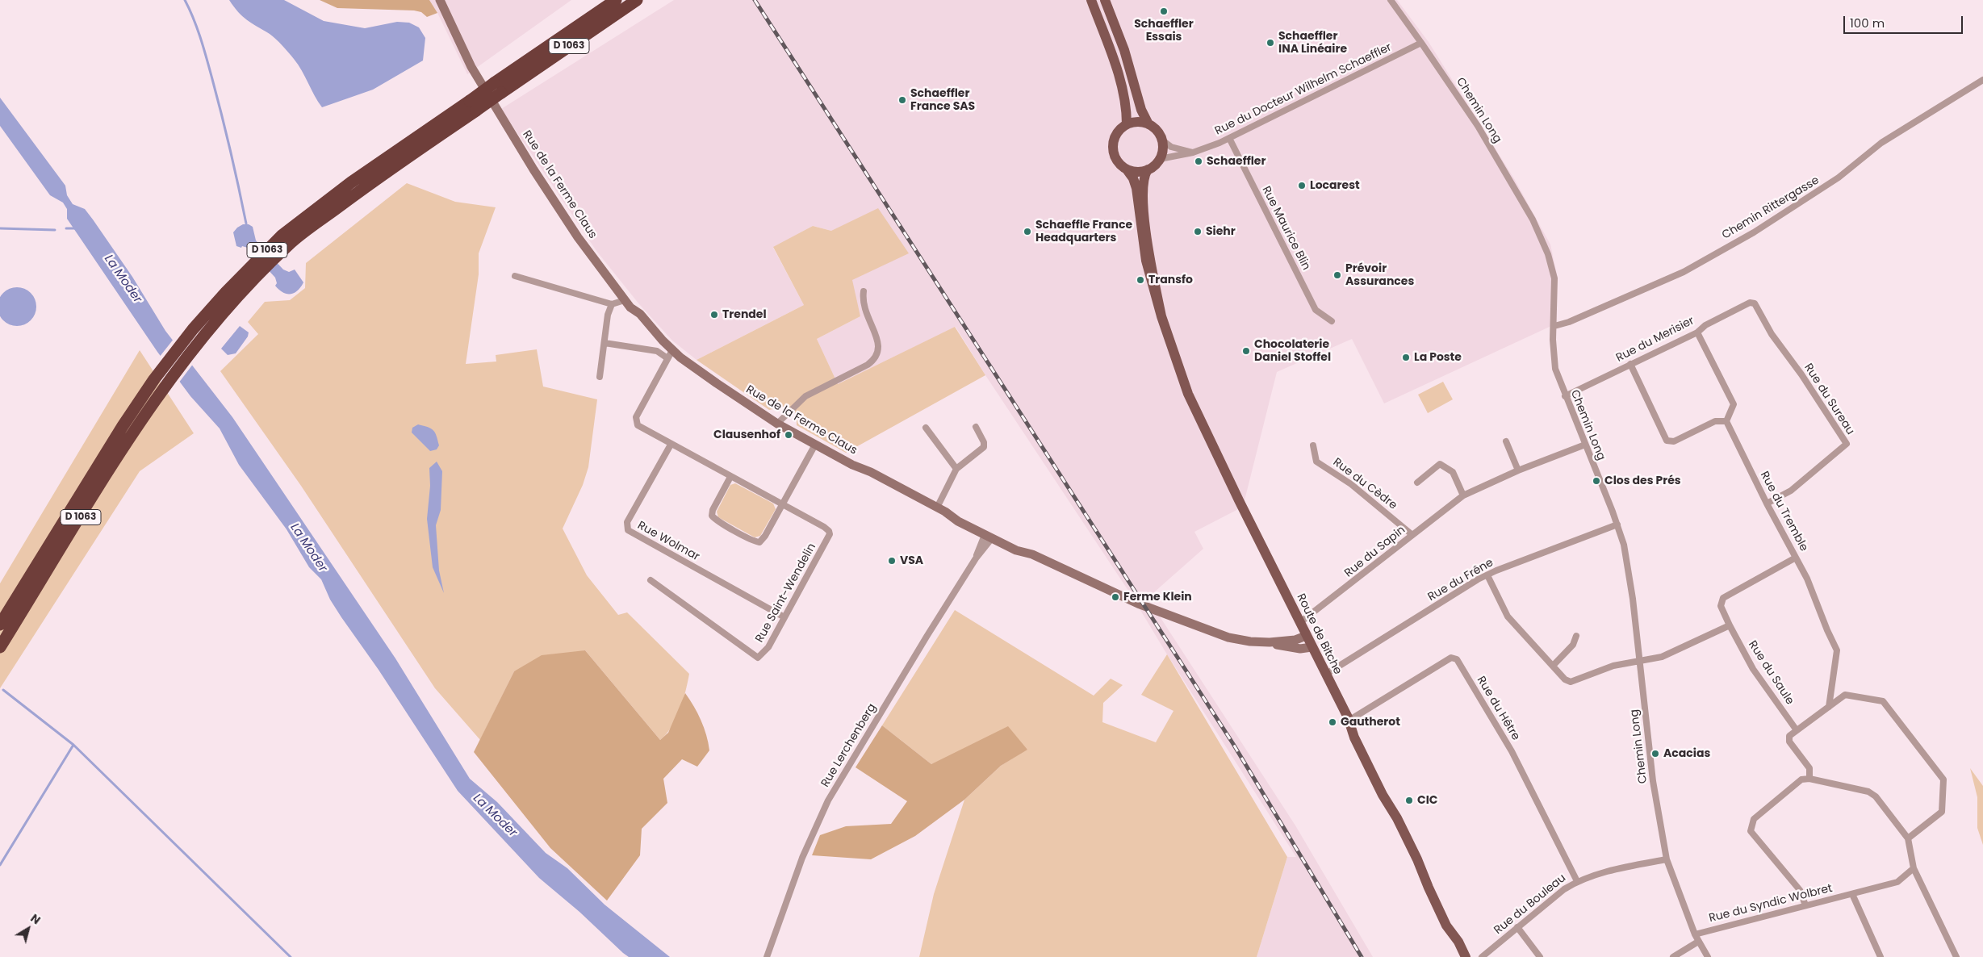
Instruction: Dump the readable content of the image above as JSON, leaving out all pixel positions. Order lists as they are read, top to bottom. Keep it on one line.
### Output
{"streets":{"highway":["D 1063"],"main road":["Route de Bitche"],"street":["Rue du Docteur Wilhelm Schaeffler","Chemin Long","Rue de la Ferme Claus","Chemin Rittergasse","Rue Maurice Blin","Rue du Merisier","Rue du Sureau","Rue du Cèdre","Rue du Tremble","Rue Wolmar","Rue du Sapin","Rue du Frêne","Rue Saint-Wendelin","Rue du Saule","Rue du Hêtre","Rue Lerchenberg","Rue du Syndic Wolbret","Rue du Bouleau"]},"crossings":[["Rue du Docteur Wilhelm Schaeffler","Chemin Long"],["Rue du Docteur Wilhelm Schaeffler","Rue Maurice Blin"],["Rue du Docteur Wilhelm Schaeffler","Route de Bitche"],["Chemin Long","Chemin Rittergasse"],["Chemin Long","Rue du Merisier"],["Chemin Long","Rue du Sapin"],["Chemin Long","Rue du Frêne"],["Chemin Long","Rue du Syndic Wolbret"],["Chemin Long","Rue du Bouleau"],["Rue de la Ferme Claus","Rue Saint-Wendelin"],["Rue de la Ferme Claus","Rue Lerchenberg"],["Rue du Merisier","Rue du Sureau"],["Rue du Sureau","Rue du Tremble"],["Rue du Cèdre","Rue du Sapin"],["Rue du Tremble","Rue du Saule"],["Rue Wolmar","Rue Saint-Wendelin"],["Rue du Sapin","Route de Bitche"],["Rue du Frêne","Route de Bitche"],["Route de Bitche","Rue du Hêtre"],["Rue du Hêtre","Rue du Bouleau"]],"water":["La Moder"],"places":["Schaeffler Essais","Schaeffler INA Linéaire","Schaeffler France SAS","Schaeffler","Locarest","Schaeffle France Headquarters","Siehr","Prévoir Assurances","Transfo","Trendel","Chocolaterie Daniel Stoffel","La Poste","Clausenhof","Clos des Prés","VSA","Ferme Klein","Gautherot","Acacias","CIC"],"scale_bar":"100 m","north":"top right"}
